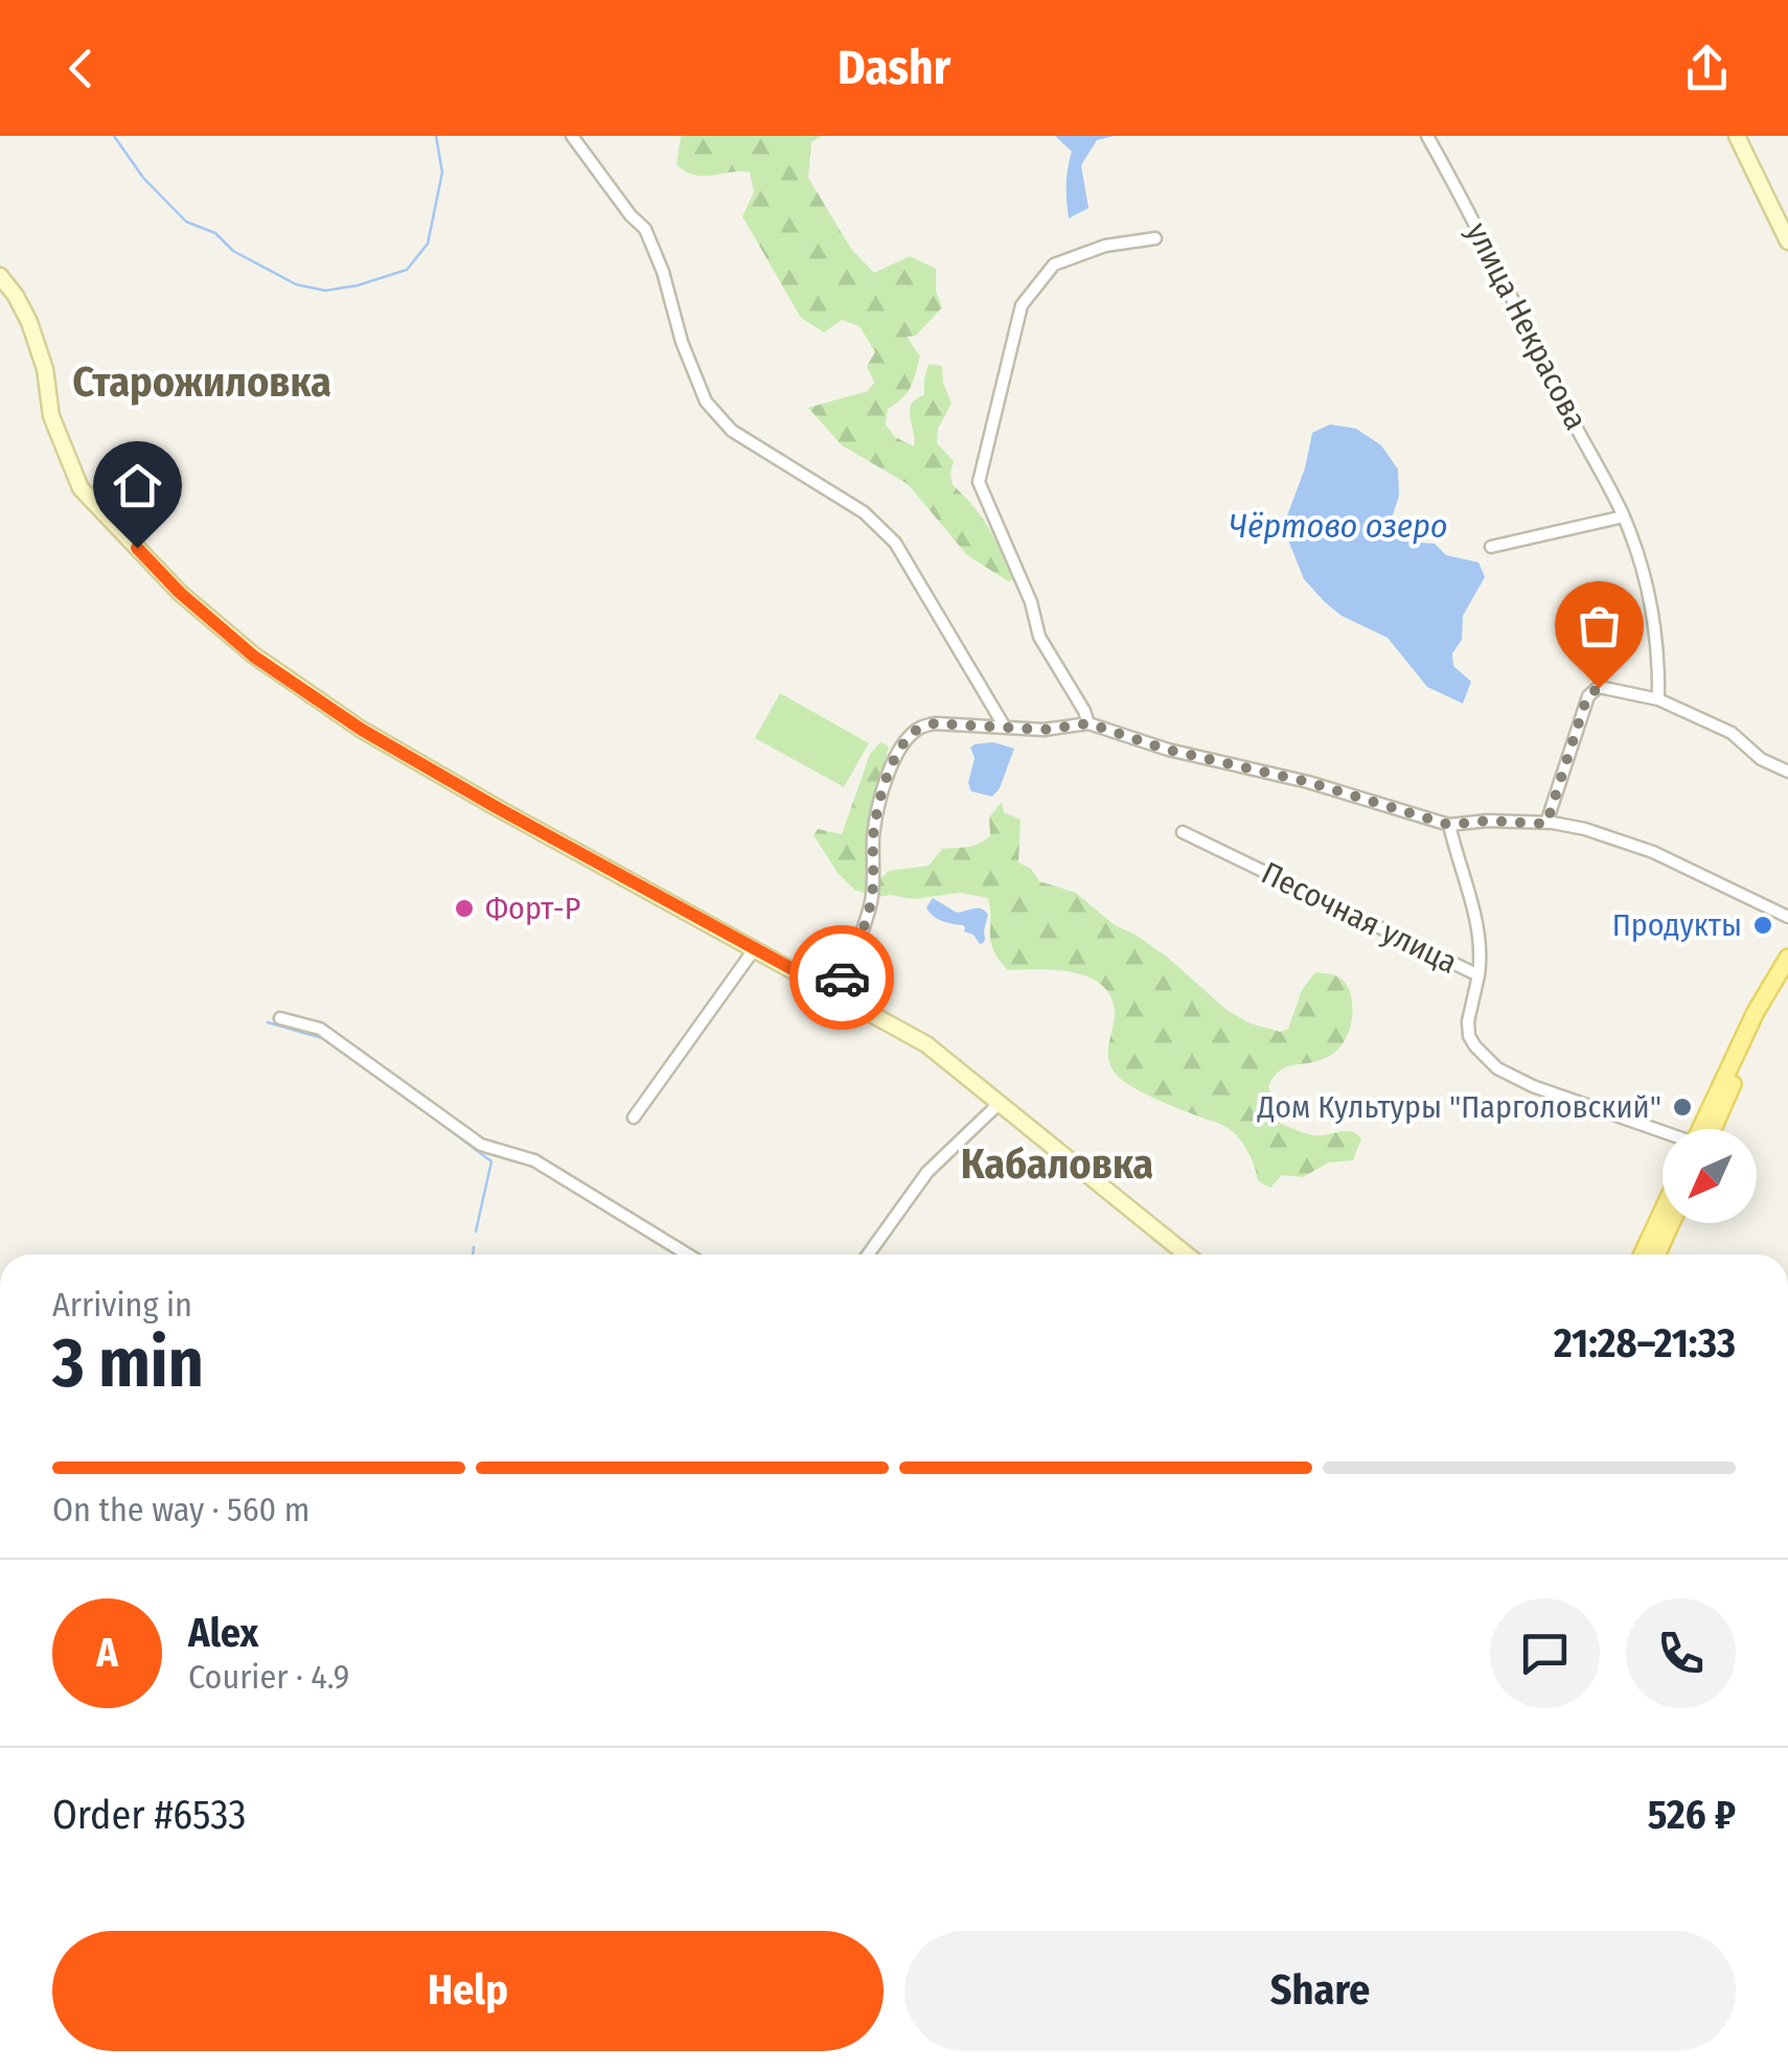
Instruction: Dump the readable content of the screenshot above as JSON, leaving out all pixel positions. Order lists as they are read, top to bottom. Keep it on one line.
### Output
{"streets":{"street":["улица Некрасова","Песочная улица"]},"districts":["Старожиловка","Кабаловка"],"water":["Чёртово озеро"],"places":["Форт-Р","Продукты","Дом Культуры \"Парголовский\""],"north":"bottom left","page":{"header":"Dashr","heading":["3 min","Arriving in","21:28–21:33"],"panel":["Alex","Courier · 4.9","Order #6533","526 ₽"],"bar":"On the way · 560 m","round":"A","buttons":["Help","Share"]}}
